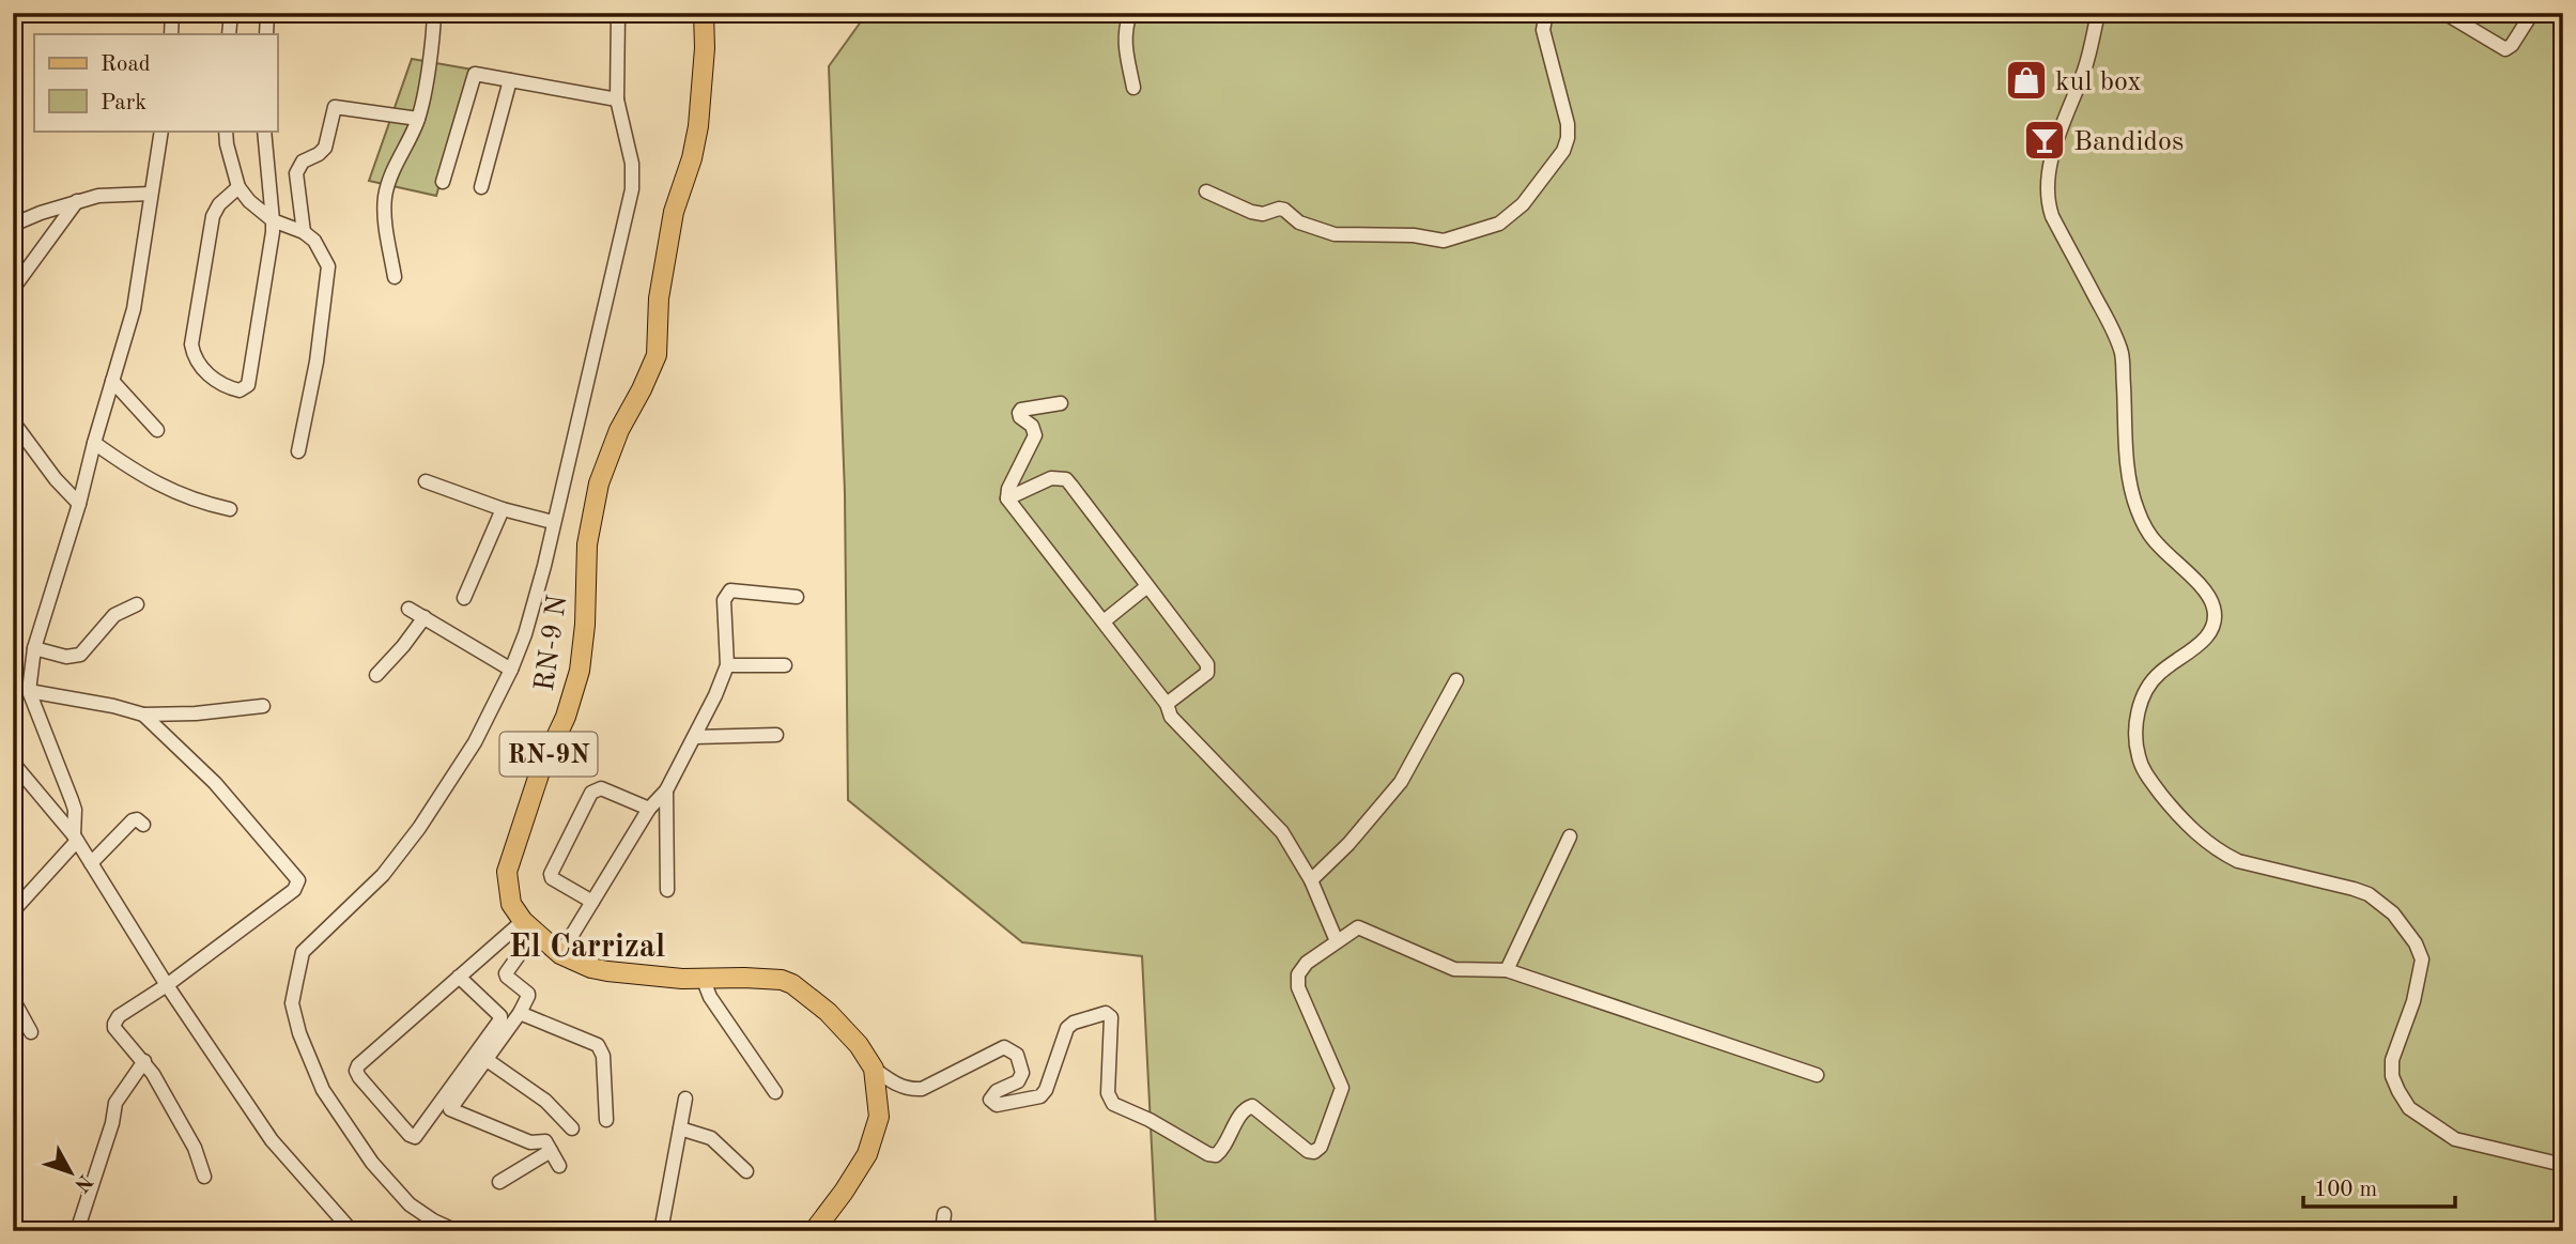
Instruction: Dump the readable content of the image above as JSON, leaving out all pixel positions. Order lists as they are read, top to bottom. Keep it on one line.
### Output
{"streets":{"main road":["RN-9 N","RN-9N"]},"districts":["El Carrizal"],"places":{"shop":["kul box"],"bar":["Bandidos"]},"legend":["Road","Park"],"scale_bar":"100 m","north":"bottom right"}
